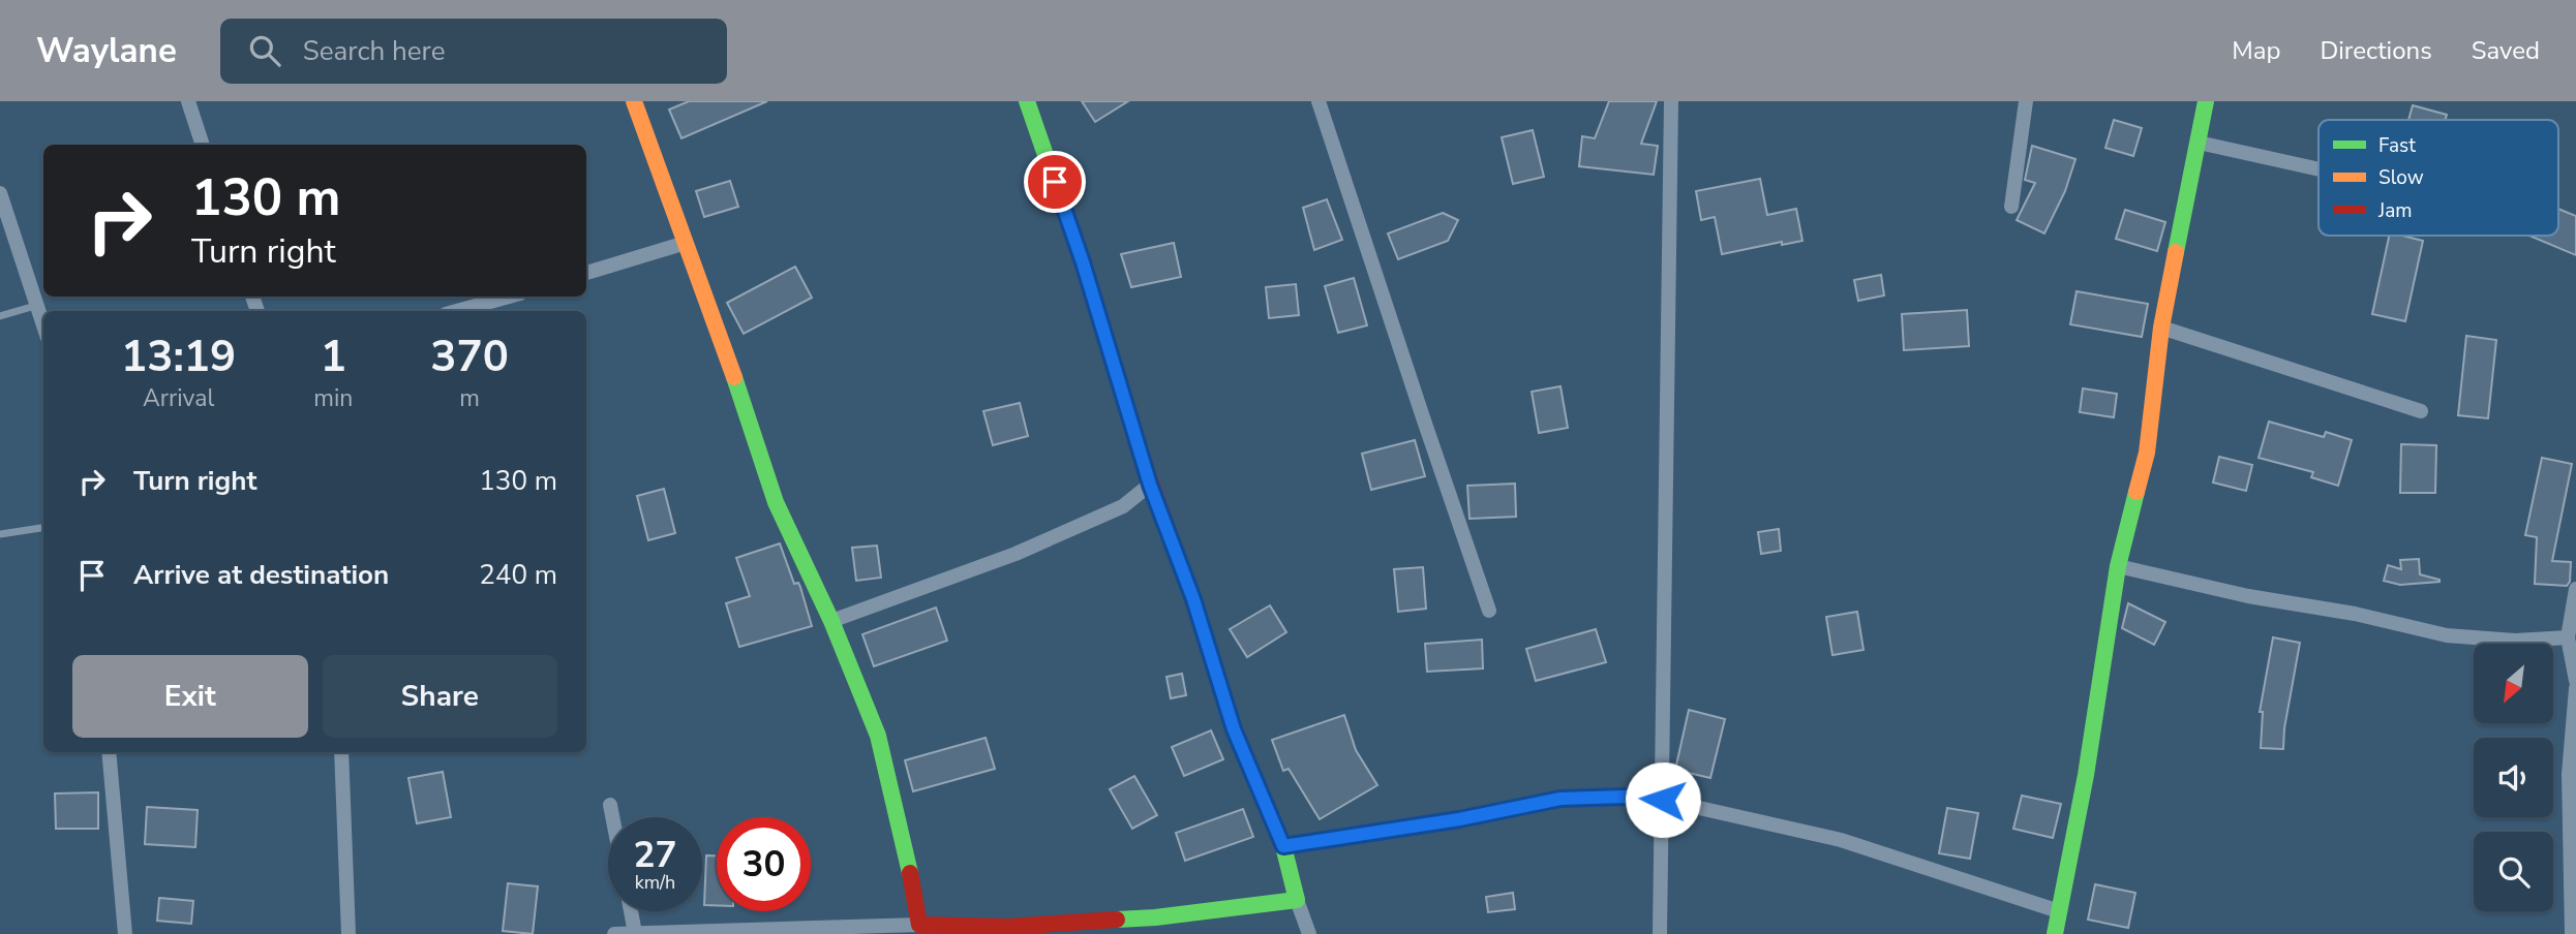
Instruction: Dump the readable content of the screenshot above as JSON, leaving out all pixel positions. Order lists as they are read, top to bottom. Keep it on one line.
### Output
{"legend":["Fast","Slow","Jam"],"north":"bottom left","page":{"header":"Waylane","search":"Search here","nav":["Map","Directions","Saved"],"turn":["130 m","Turn right"],"eta":["13:19","Arrival","1","min","370","m"],"list":[{"name":"Turn right","value":"130 m"},{"name":"Arrive at destination","value":"240 m"}],"buttons":["Exit","Share"],"speed":"27 km/h","limit":"30"}}
